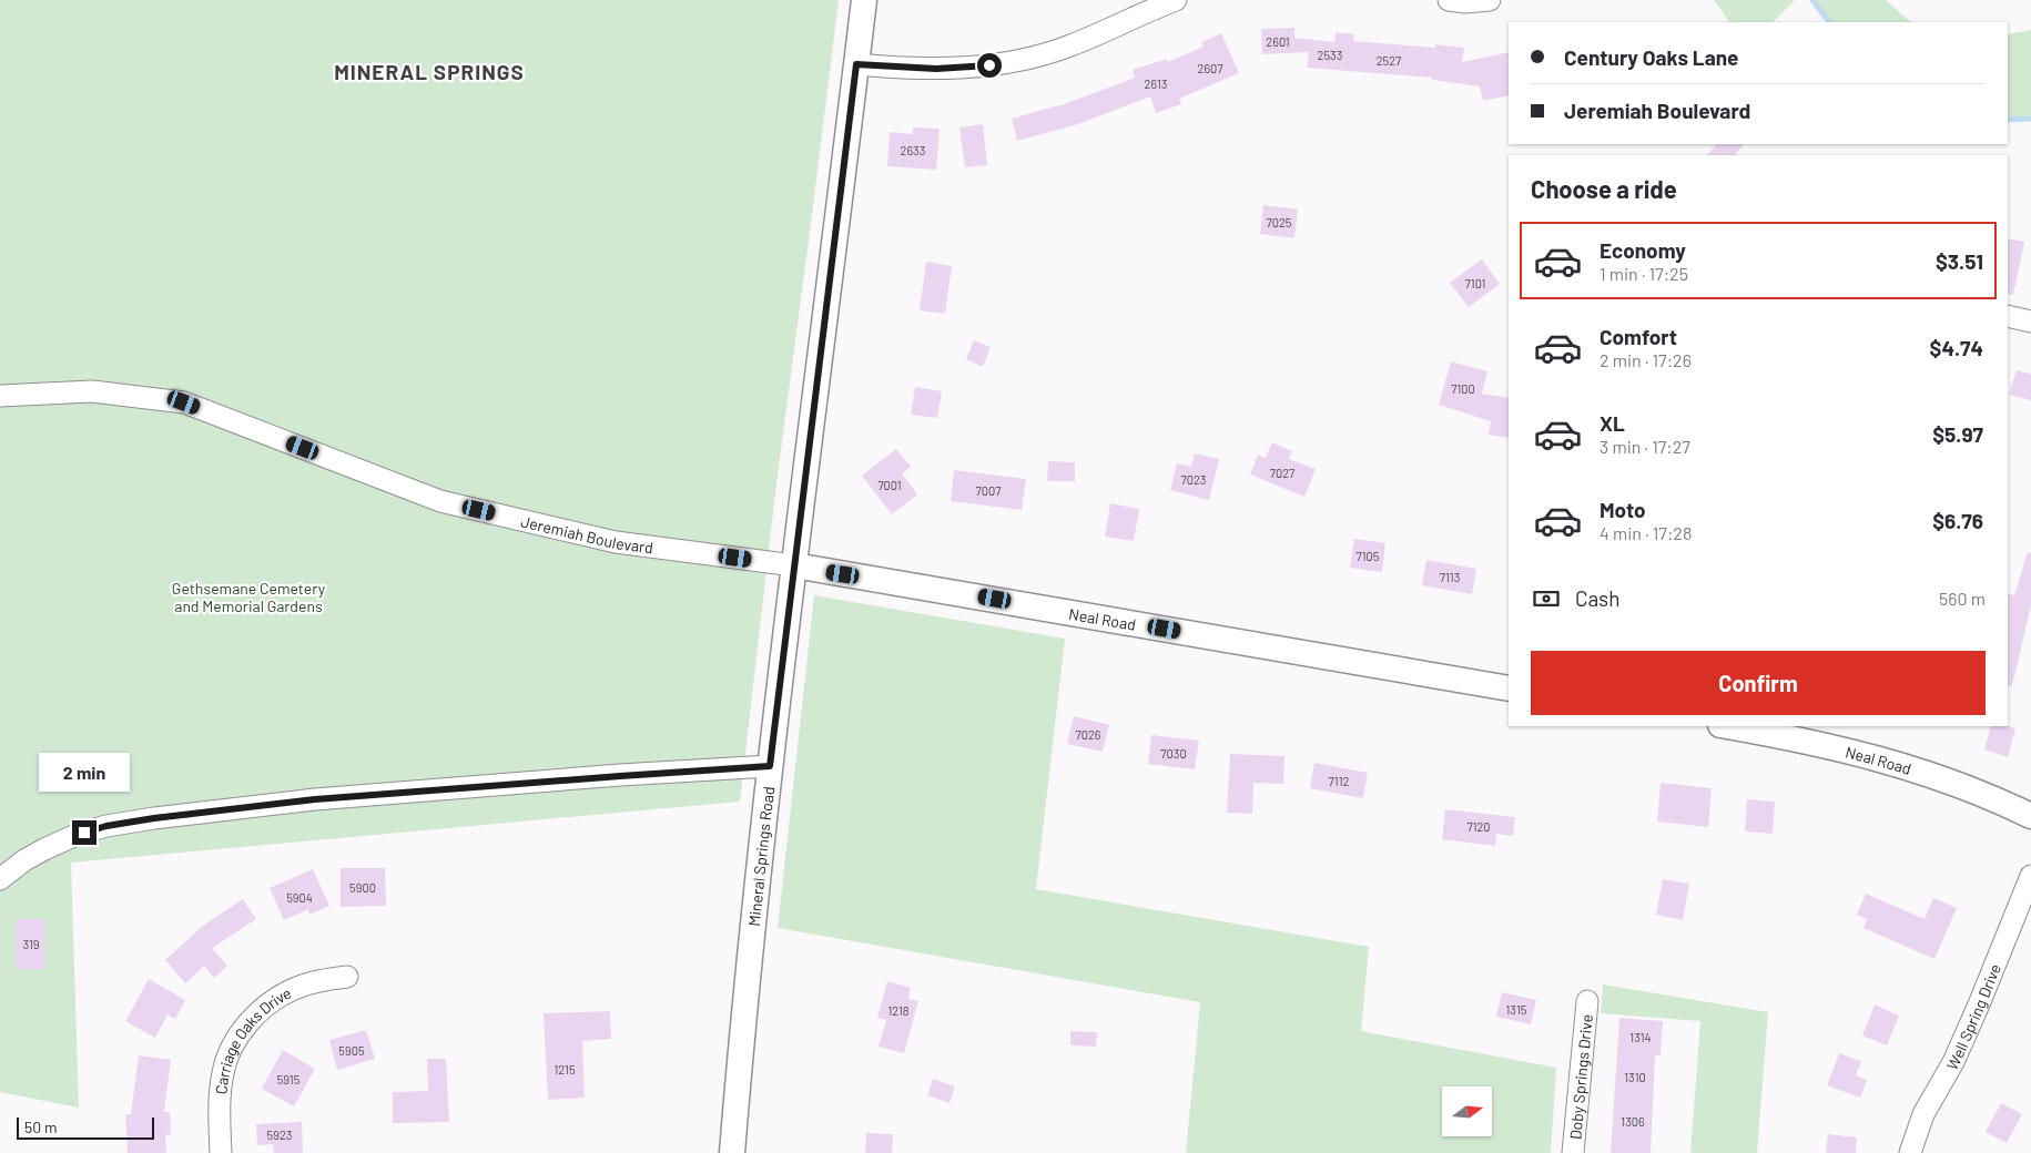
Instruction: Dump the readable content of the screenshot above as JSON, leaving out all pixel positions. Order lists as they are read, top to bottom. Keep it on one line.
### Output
{"streets":{"street":["Jeremiah Boulevard","Neal Road","Mineral Springs Road","Well Spring Drive","Carriage Oaks Drive","Doby Springs Drive"]},"crossings":[["Jeremiah Boulevard","Neal Road"],["Jeremiah Boulevard","Mineral Springs Road"],["Neal Road","Mineral Springs Road"]],"districts":["MINERAL SPRINGS"],"parks":["Gethsemane Cemetery and Memorial Gardens"],"house_numbers":["2601","2533","2527","2607","2613","2633","7025","7101","7100","7027","7023","7001","7007","7105","7113","7026","7030","7112","7120","5900","5904","319","1315","1218","1314","5905","1215","1310","5915","1306","5923"],"scale_bar":"50 m","north":"right","page":{"banner":["Century Oaks Lane","Jeremiah Boulevard"],"heading":"Choose a ride","list":[{"name":"Economy","note":"1 min · 17:25","value":"$3.51"},{"name":"Comfort","note":"2 min · 17:26","value":"$4.74"},{"name":"XL","note":"3 min · 17:27","value":"$5.97"},{"name":"Moto","note":"4 min · 17:28","value":"$6.76"}],"pay":["Cash","560 m"],"buttons":"Confirm","bubble":"2 min","scale":"50 m"}}
